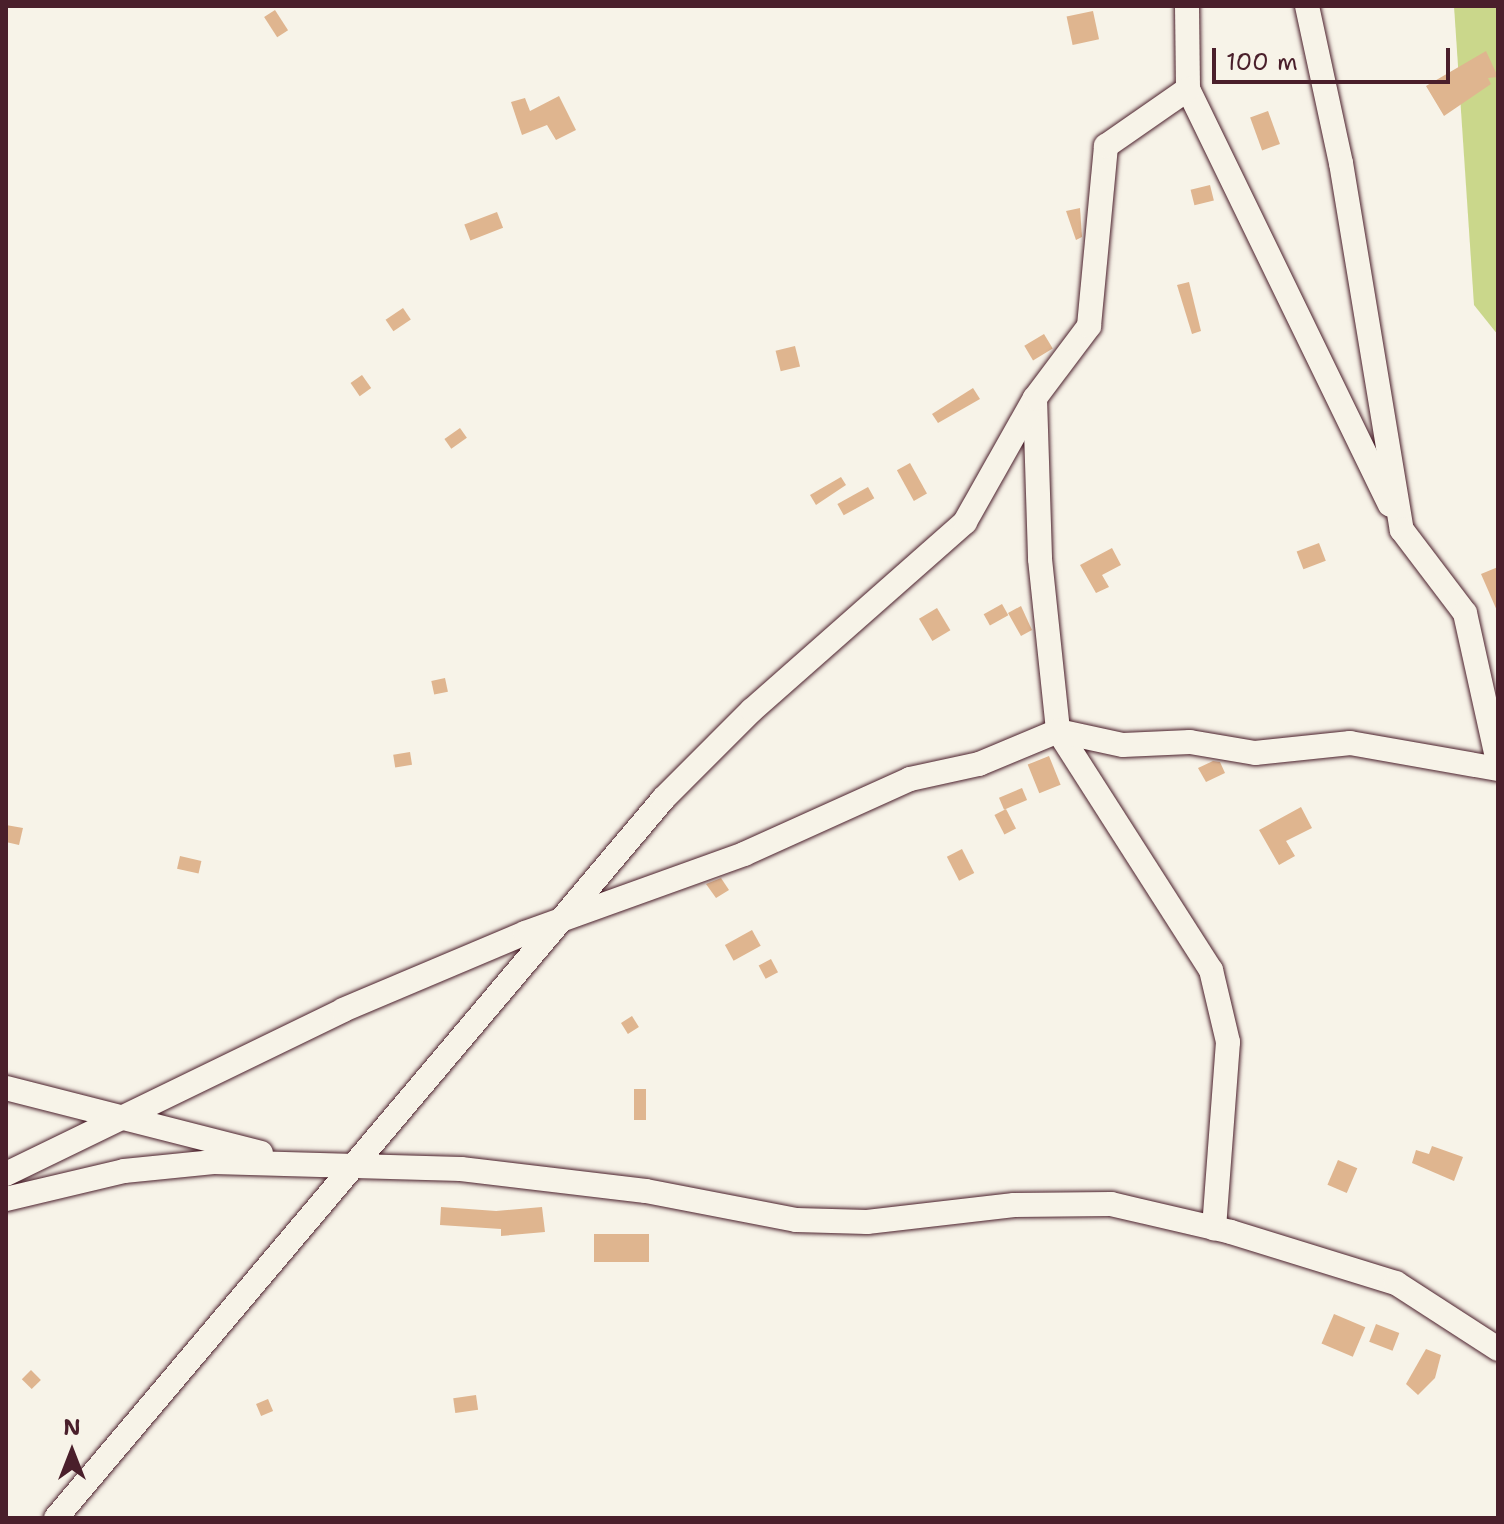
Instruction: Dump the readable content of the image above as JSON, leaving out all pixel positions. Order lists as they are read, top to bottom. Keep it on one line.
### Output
{"scale_bar":"100 m","north":"top"}
